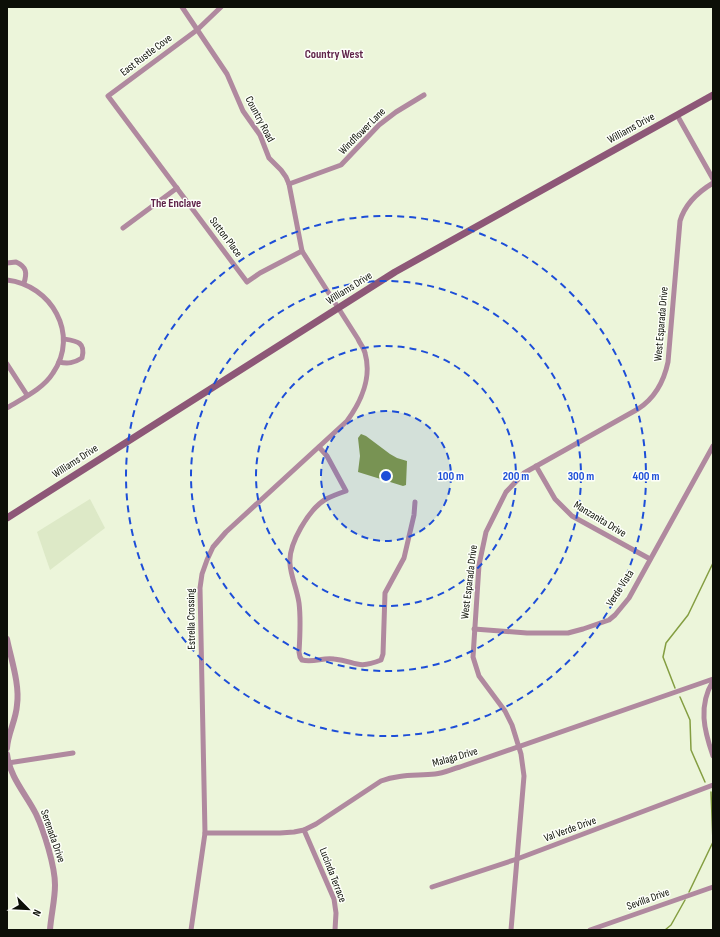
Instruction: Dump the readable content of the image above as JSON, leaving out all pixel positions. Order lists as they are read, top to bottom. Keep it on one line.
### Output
{"streets":{"main road":["Williams Drive"],"street":["East Rustle Cove","Country Road","Windflower Lane","Sutton Place","West Esparada Drive","Manzanita Drive","Verde Vista","Estrella Crossing","Malaga Drive","Val Verde Drive","Serenada Drive","Lucinda Terrace","Sevilla Drive"]},"crossings":[["East Rustle Cove","Country Road"],["East Rustle Cove","Sutton Place"],["Country Road","Williams Drive"],["Country Road","Windflower Lane"],["Country Road","Sutton Place"],["Country Road","Estrella Crossing"],["Williams Drive","Estrella Crossing"],["West Esparada Drive","Manzanita Drive"],["West Esparada Drive","Verde Vista"],["West Esparada Drive","Malaga Drive"],["West Esparada Drive","Val Verde Drive"],["Manzanita Drive","Verde Vista"],["Estrella Crossing","Malaga Drive"],["Malaga Drive","Lucinda Terrace"]],"districts":["Country West","The Enclave"],"north":"bottom right","rings":["100 m","200 m","300 m","400 m"]}
